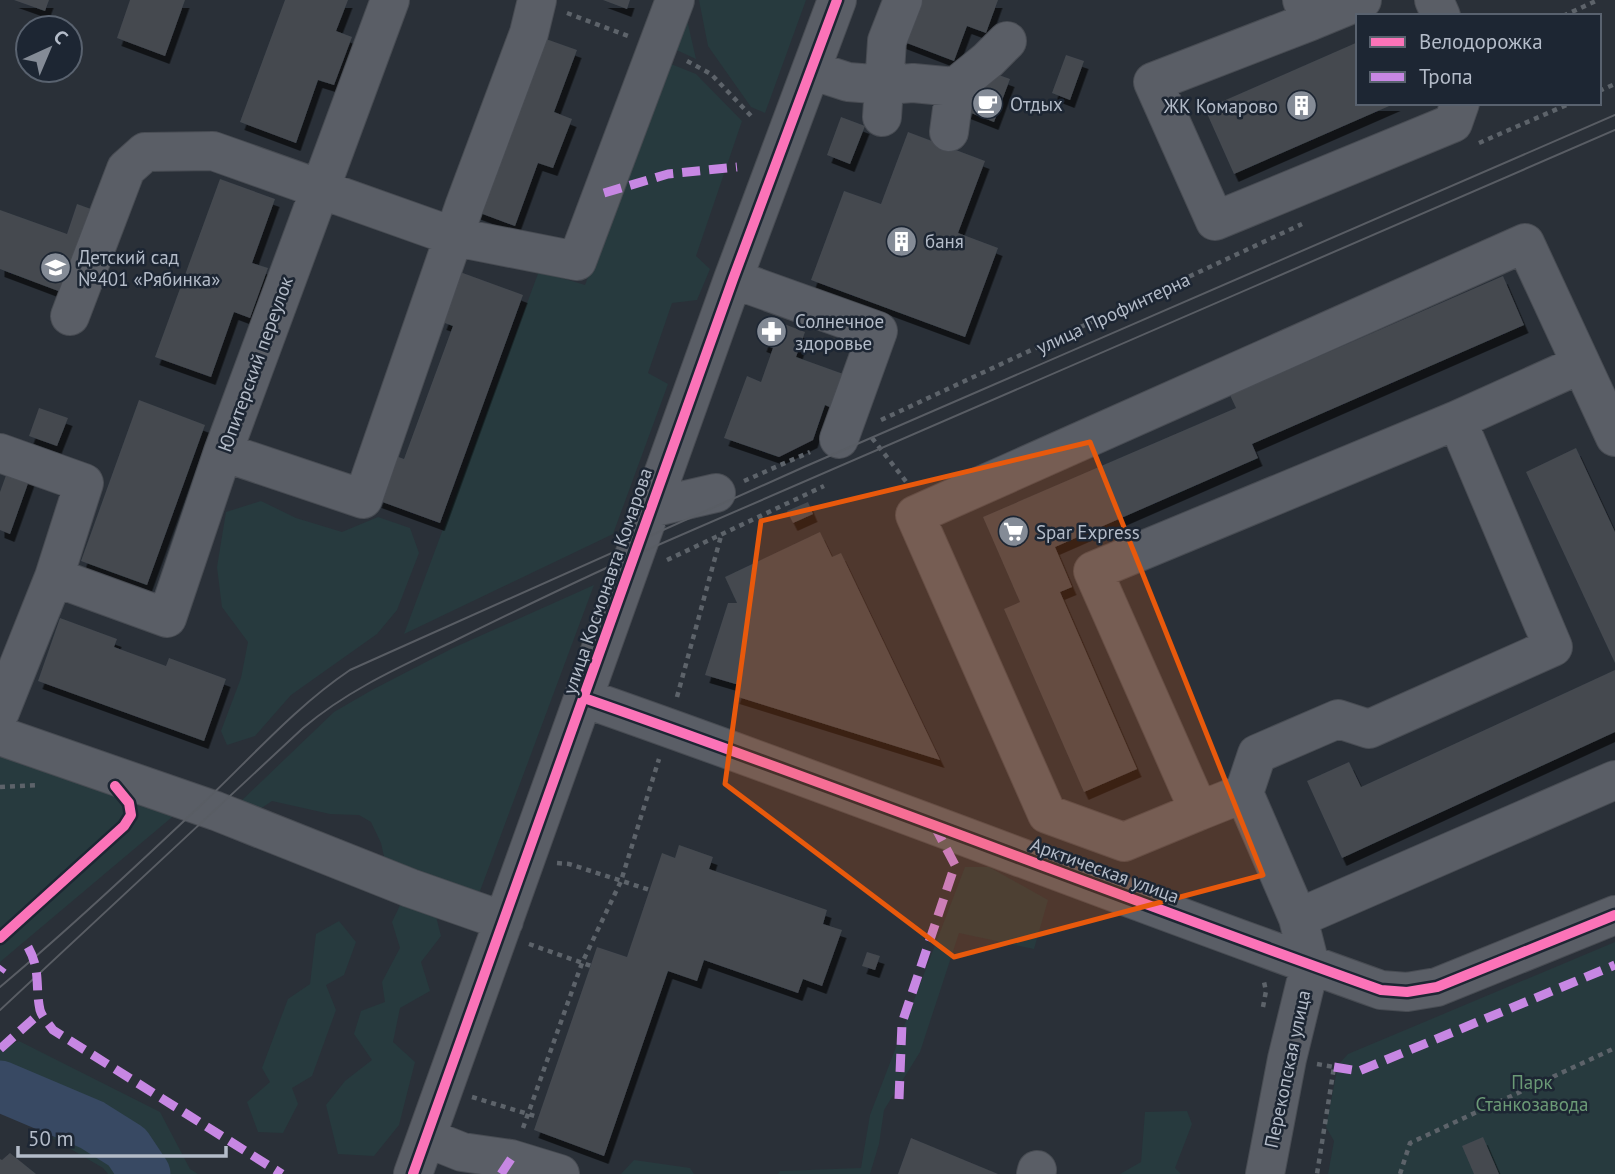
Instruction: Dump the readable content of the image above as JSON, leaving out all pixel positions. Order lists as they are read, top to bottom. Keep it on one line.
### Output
{"streets":{"street":["Юпитерский переулок","улица Космонавта Комарова","Арктическая улица","Перекопская улица"],"path":["улица Профинтерна"]},"crossings":[["улица Космонавта Комарова","Арктическая улица"],["Арктическая улица","Перекопская улица"]],"parks":["Парк Станкозавода"],"places":{"cafe":["Отдых"],"building":["ЖК Комарово","баня"],"school or university":["Детский сад №401 «Рябинка»"],"pharmacy":["Солнечное здоровье"],"supermarket":["Spar Express"]},"legend":["Велодорожка","Тропа"],"scale_bar":"50 m","north":"top right"}
